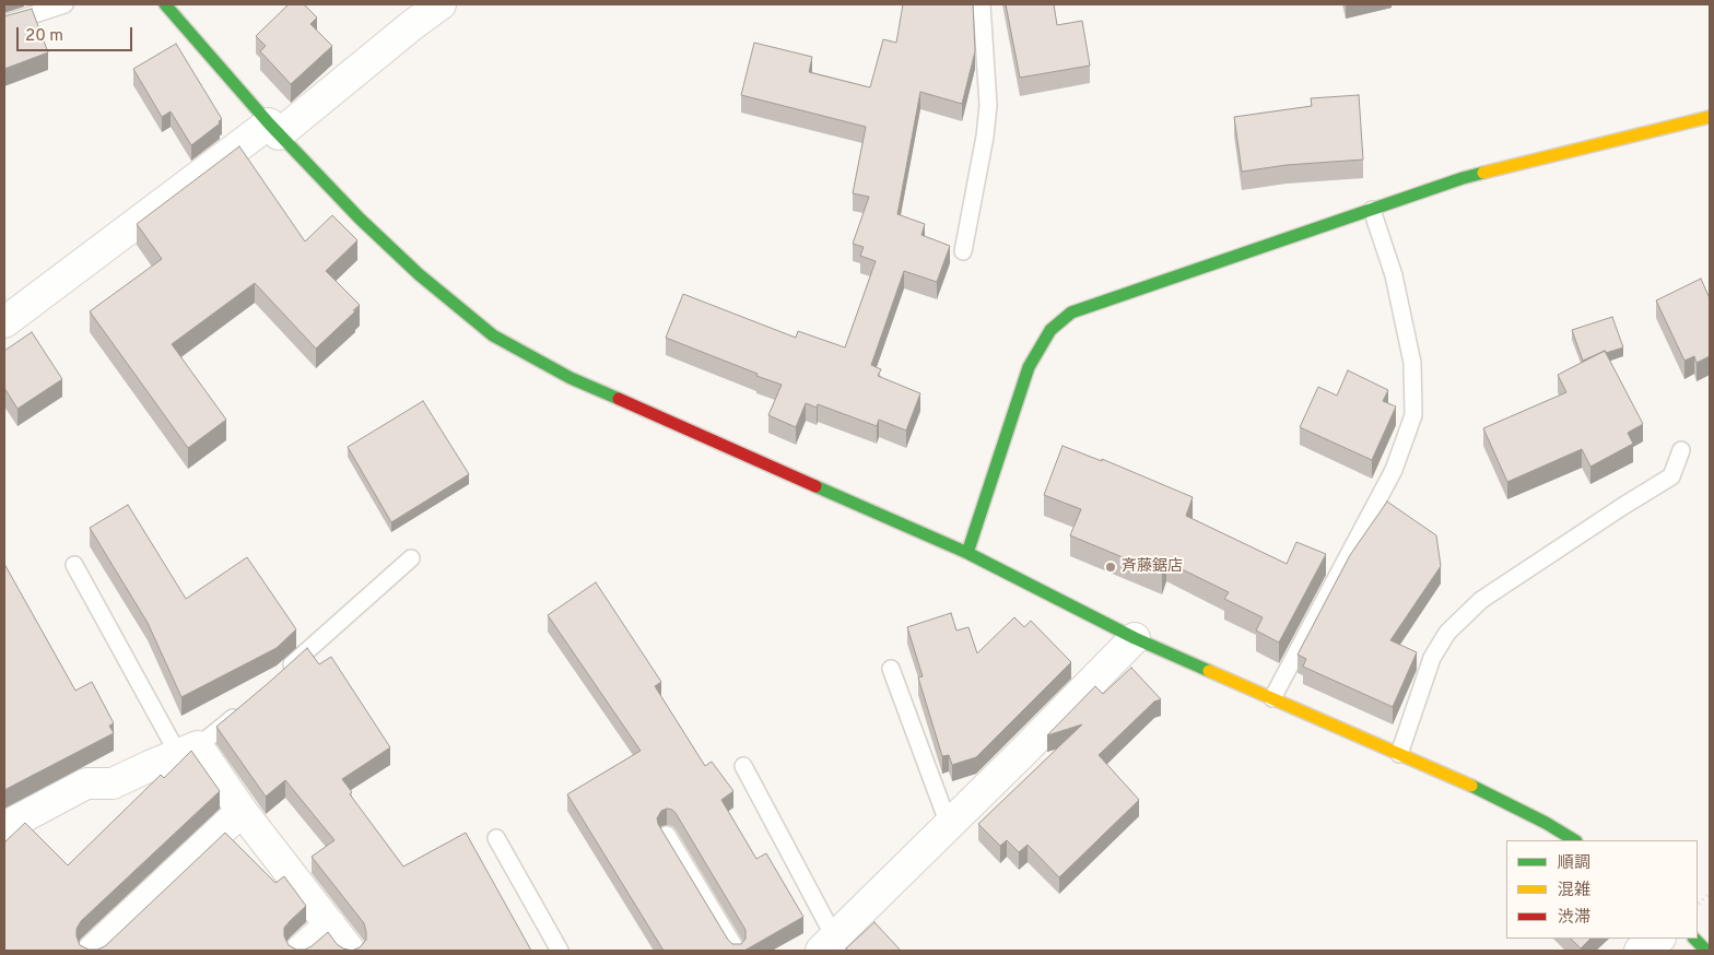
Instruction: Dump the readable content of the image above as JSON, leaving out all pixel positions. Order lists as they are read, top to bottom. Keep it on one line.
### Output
{"places":["斉藤鋸店"],"legend":["順調","混雑","渋滞"],"scale_bar":"20 m"}
